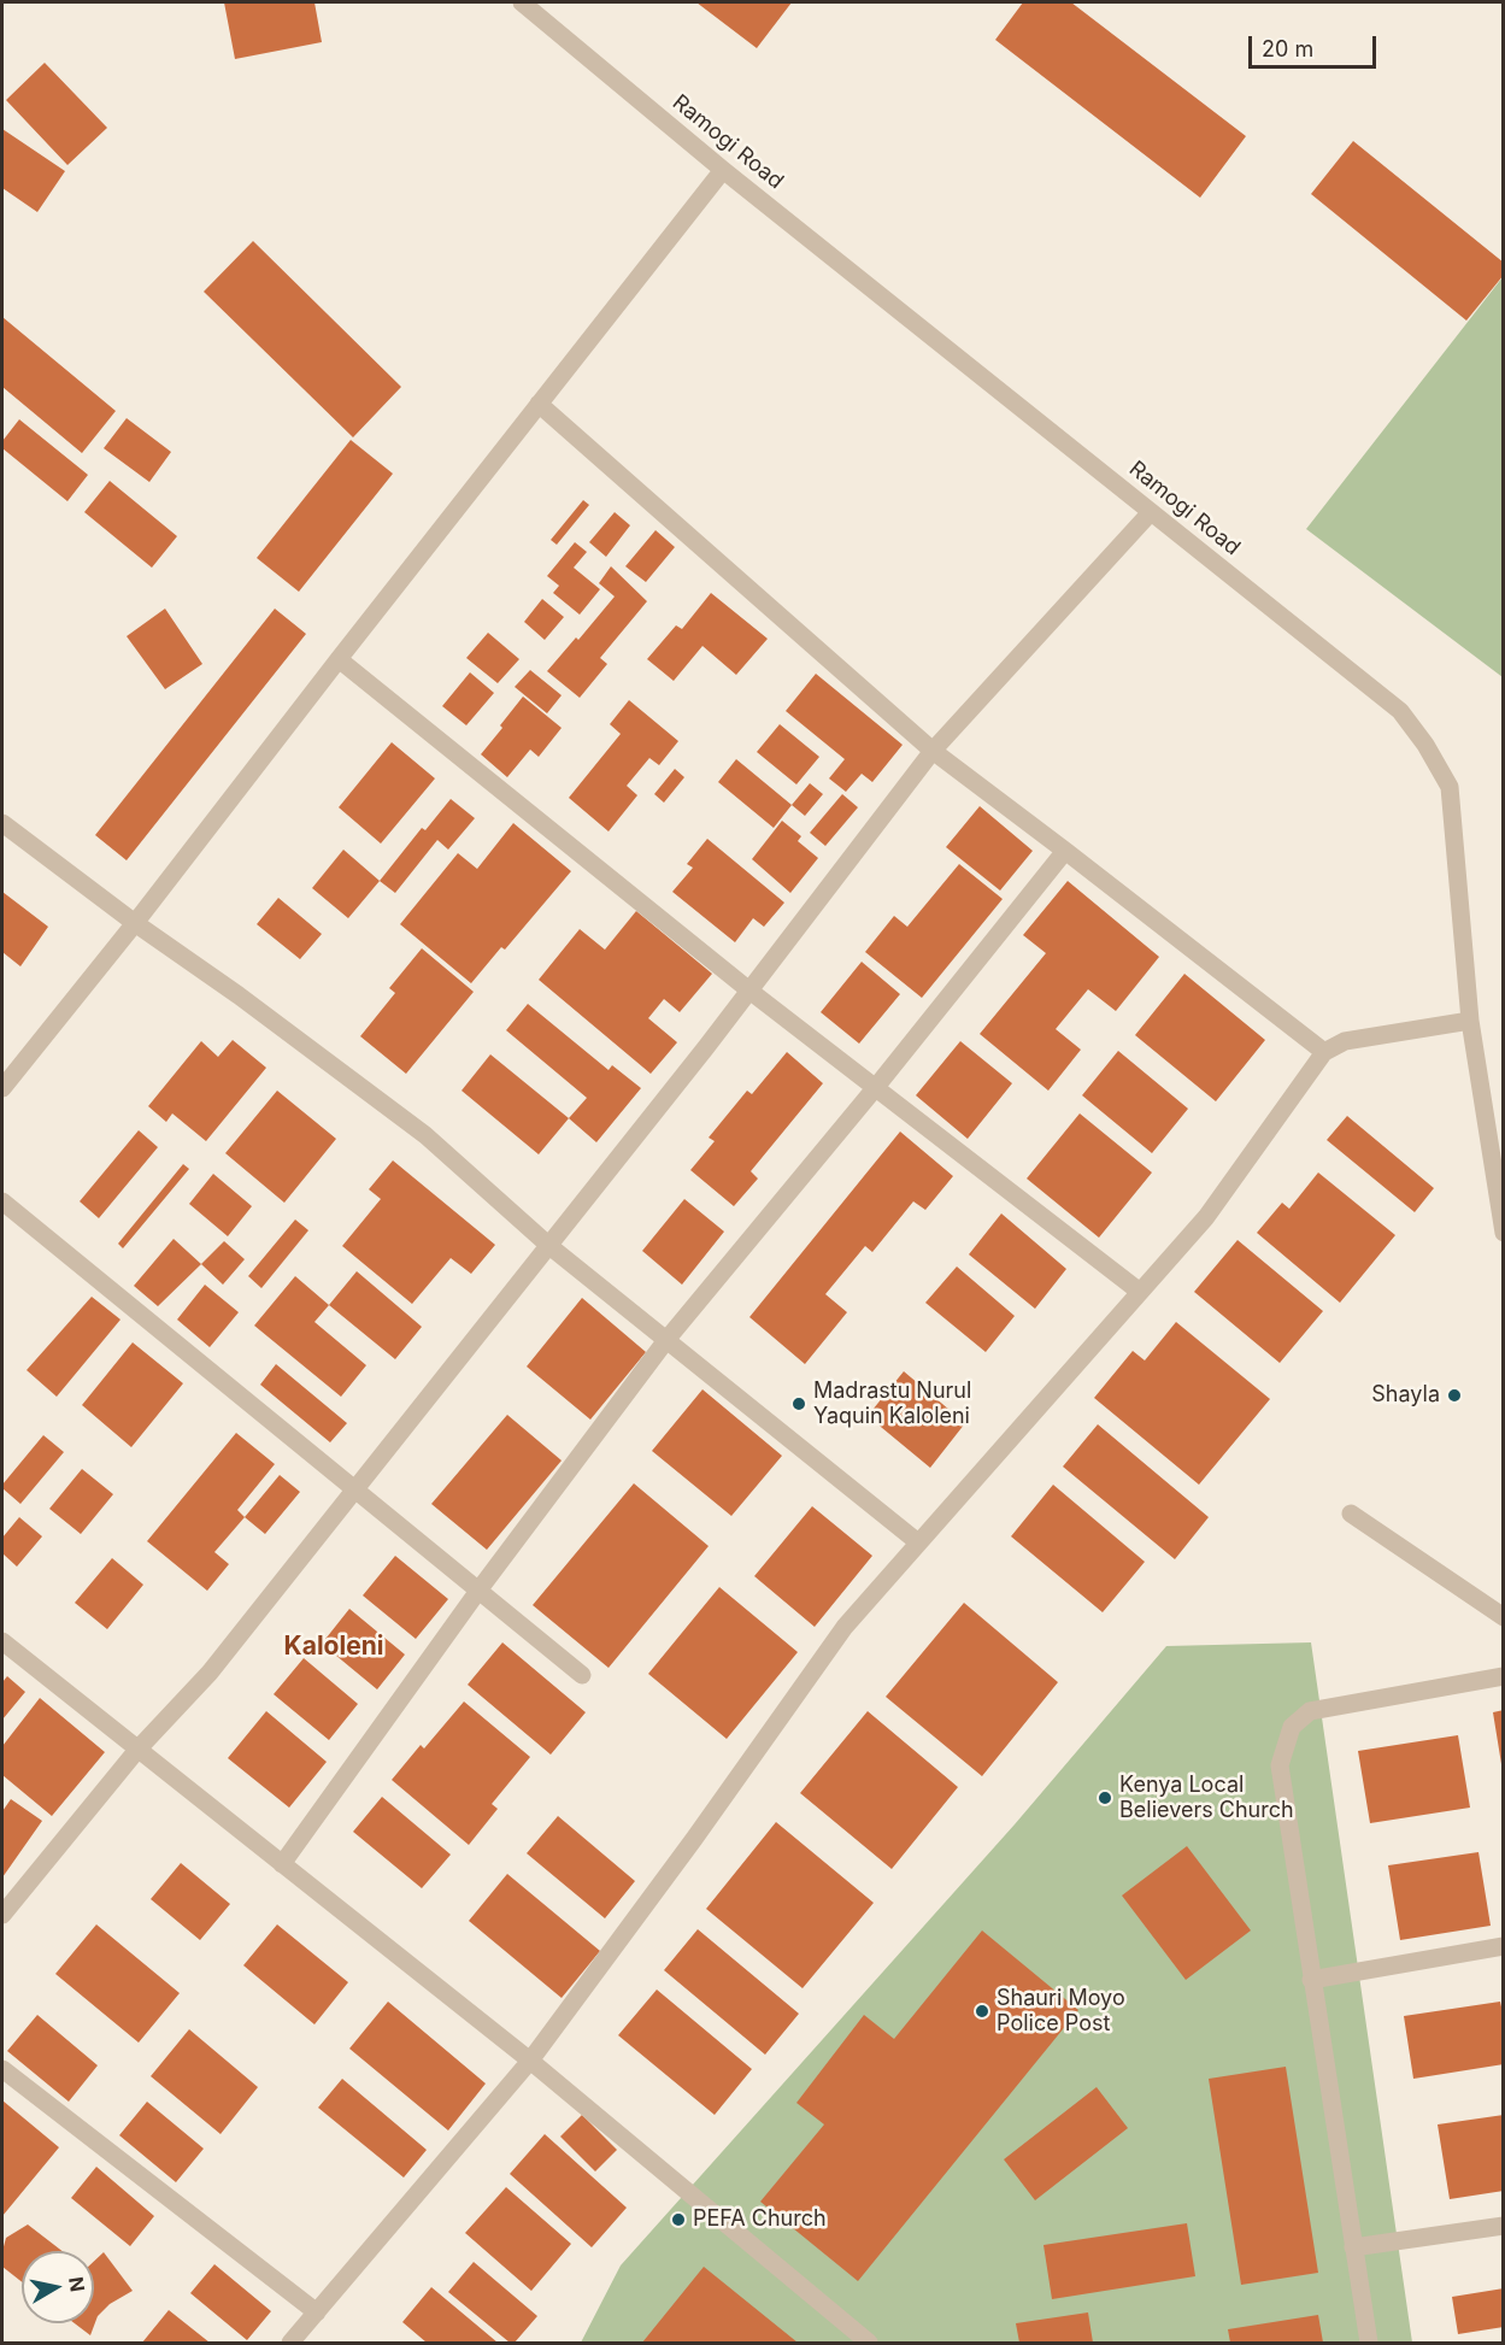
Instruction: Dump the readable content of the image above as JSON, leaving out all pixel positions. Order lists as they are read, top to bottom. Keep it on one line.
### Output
{"streets":{"street":["Ramogi Road"]},"districts":["Kaloleni"],"places":["Shayla","Madrastu Nurul Yaquin Kaloleni","Kenya Local Believers Church","Shauri Moyo Police Post","PEFA Church"],"scale_bar":"20 m","north":"right"}
